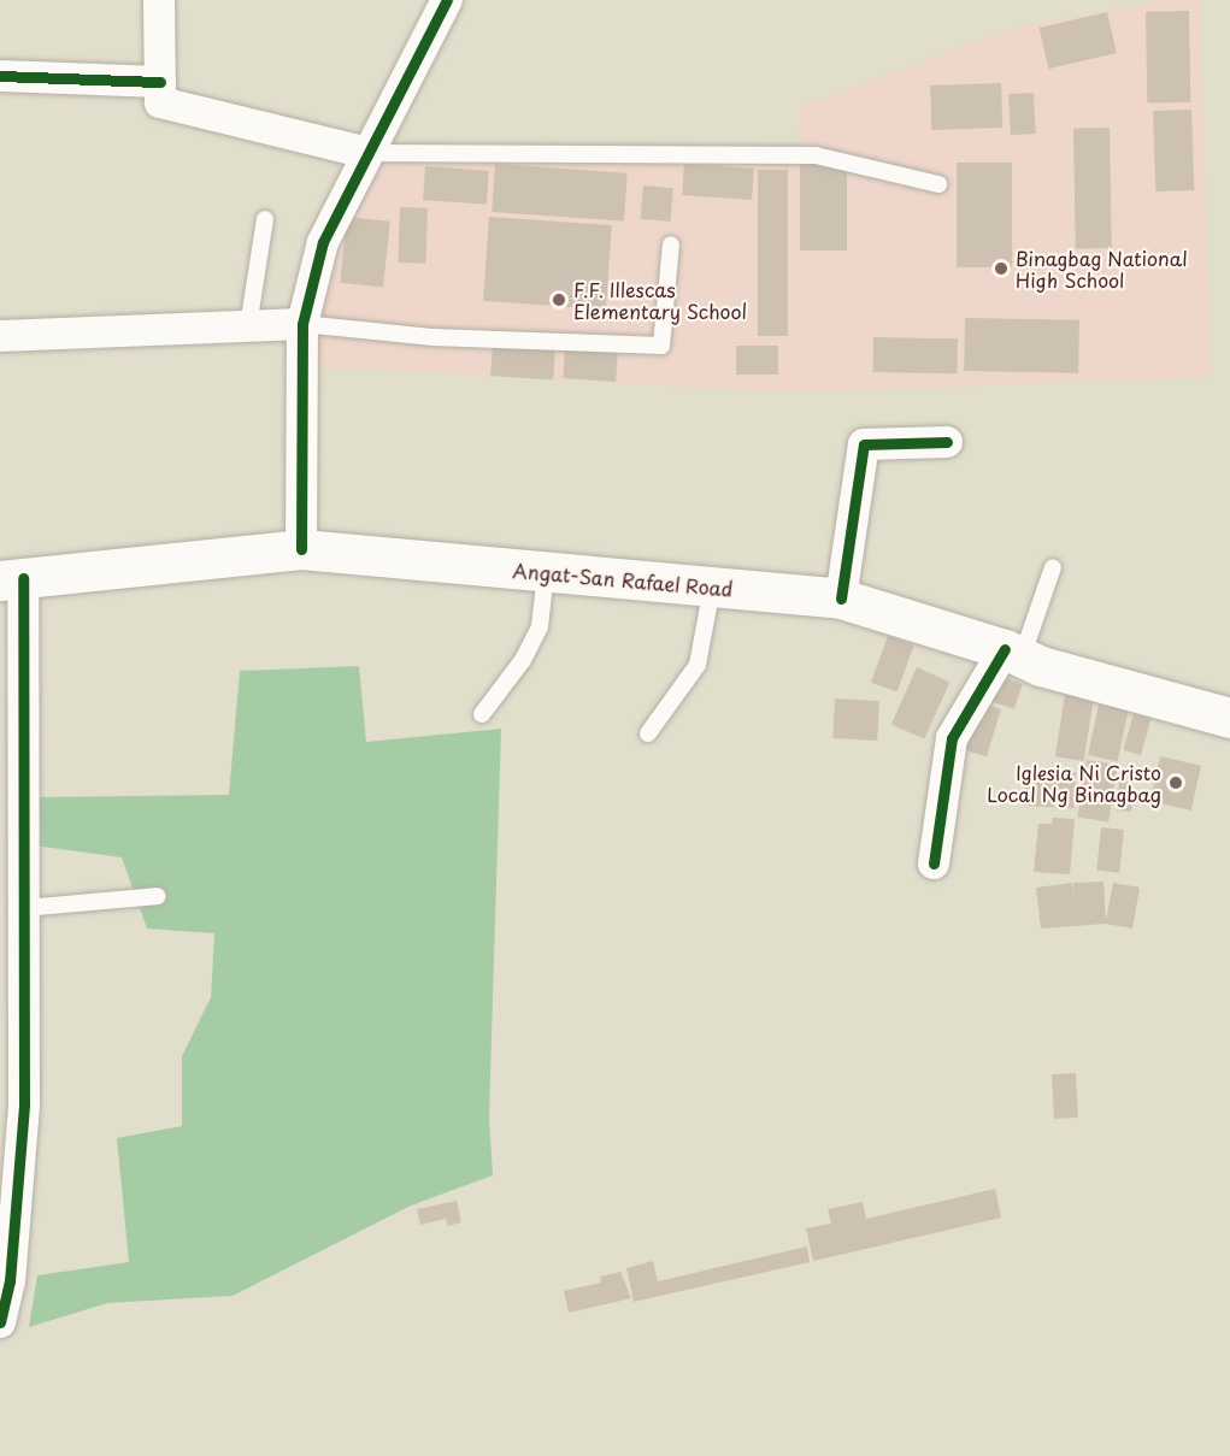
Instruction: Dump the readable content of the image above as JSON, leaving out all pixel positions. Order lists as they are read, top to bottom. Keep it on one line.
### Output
{"streets":{"main road":["Angat-San Rafael Road"]},"places":["Binagbag National High School","F.F. Illescas Elementary School","Iglesia Ni Cristo Local Ng Binagbag"]}
